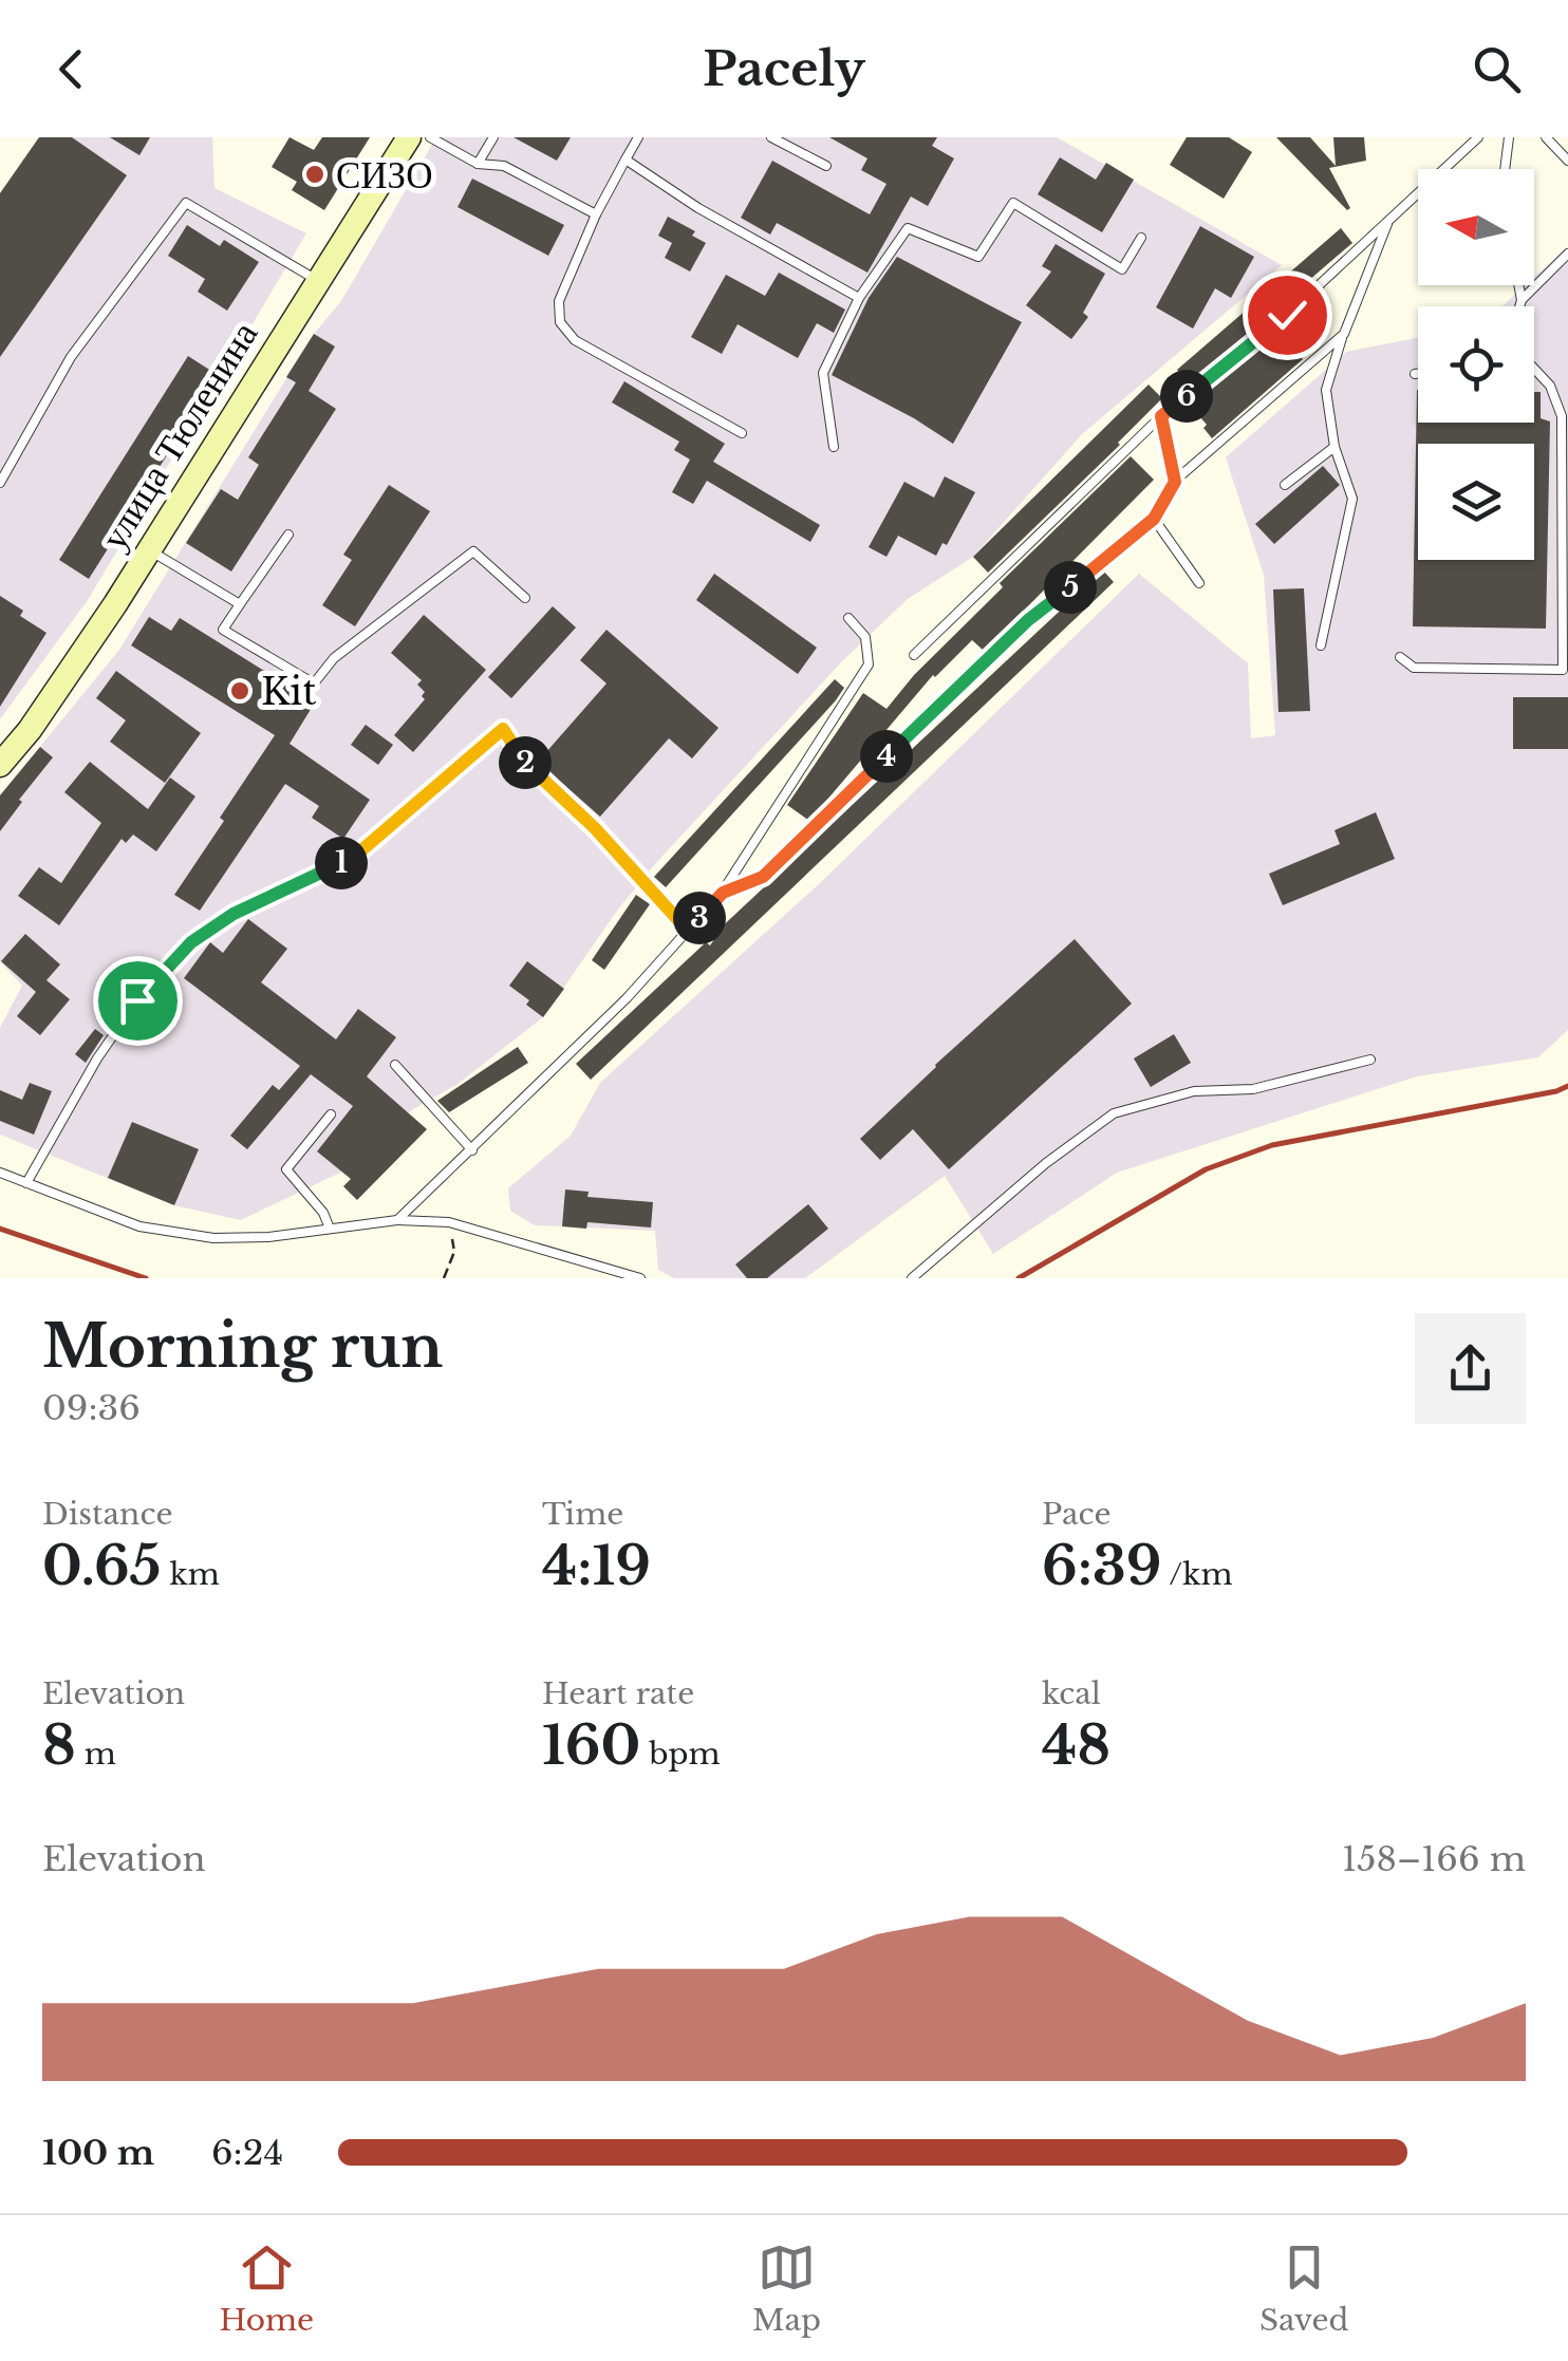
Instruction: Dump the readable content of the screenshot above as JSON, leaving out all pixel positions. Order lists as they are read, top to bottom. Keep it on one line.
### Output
{"streets":{"main road":["улица Тюленина"]},"places":["СИЗО","Kit"],"north":"left","page":{"header":"Pacely","pins":["6","5","4","2","1","3"],"heading":["Morning run","09:36"],"stats":[["Distance","0.65 km"],["Time","4:19"],["Pace","6:39 /km"],["Elevation","8 m"],["Heart rate","160 bpm"],["kcal","48"]],"chart":["Elevation","158–166 m"],"list":[{"name":"100 m","note":"6:24"}],"tabs":["Home","Map","Saved"]}}
